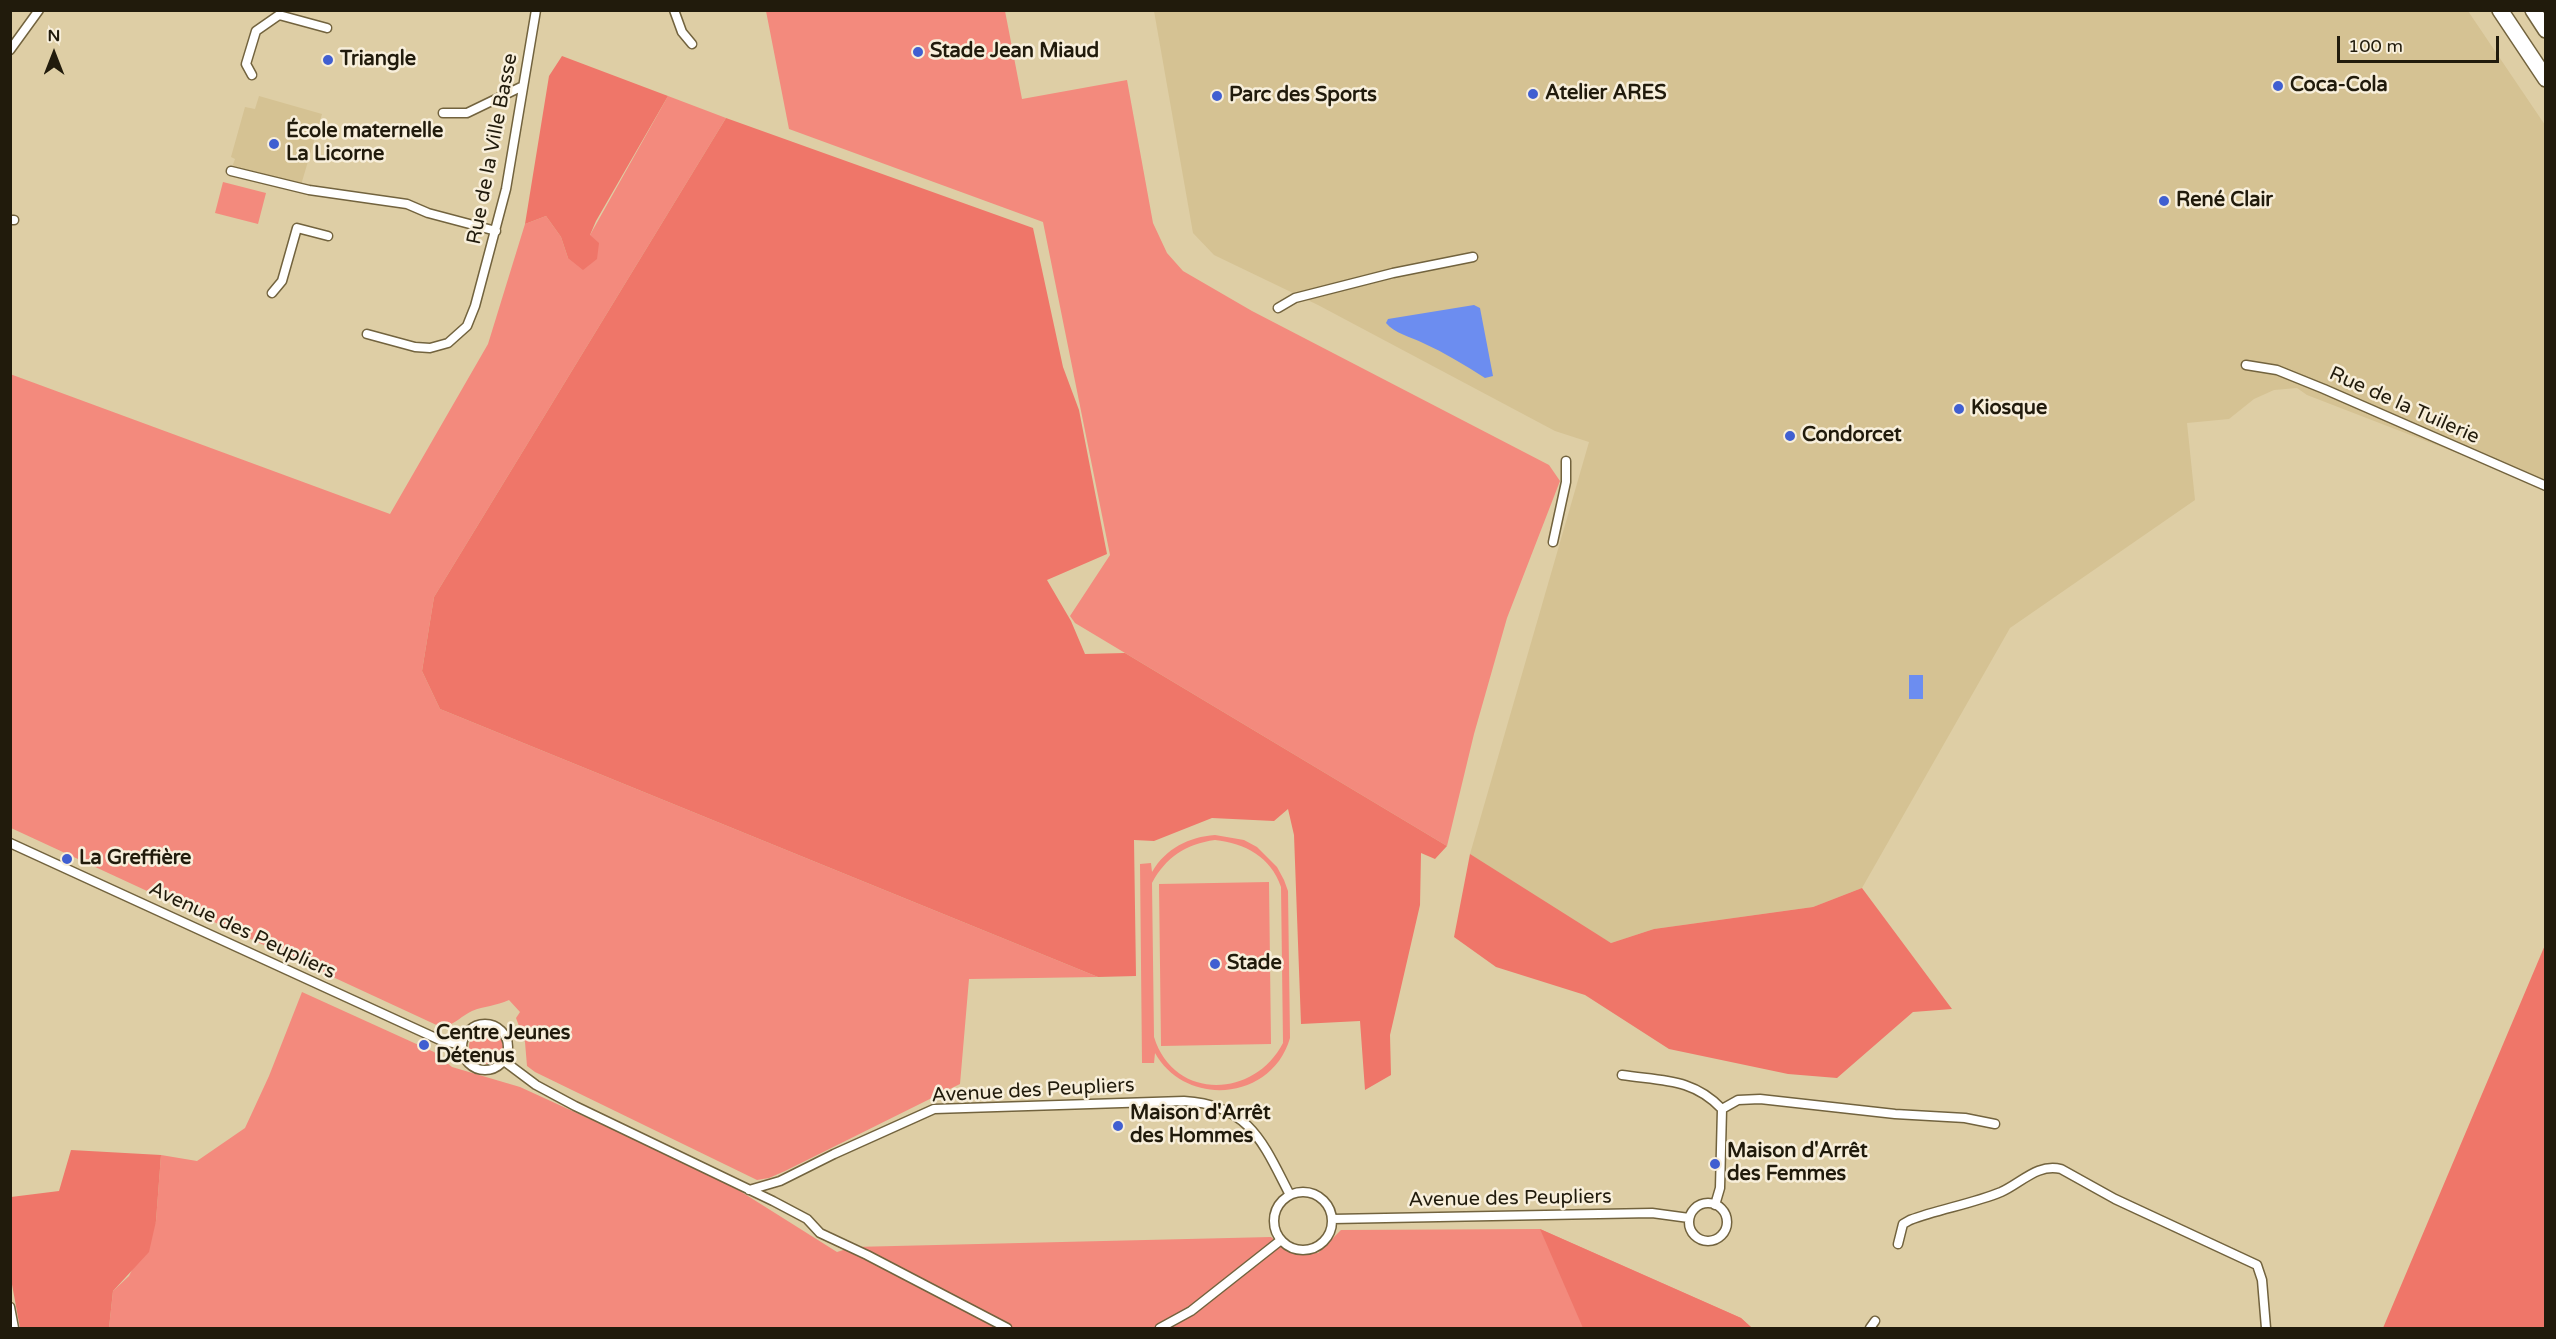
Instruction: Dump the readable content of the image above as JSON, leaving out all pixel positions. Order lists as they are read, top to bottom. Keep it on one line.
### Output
{"streets":{"street":["Rue de la Ville Basse","Rue de la Tuilerie","Avenue des Peupliers"]},"places":["Stade Jean Miaud","Triangle","Coca-Cola","Atelier ARES","Parc des Sports","École maternelle La Licorne","René Clair","Kiosque","Condorcet","La Greffière","Stade","Centre Jeunes Détenus","Maison d'Arrêt des Hommes","Maison d'Arrêt des Femmes"],"scale_bar":"100 m","north":"top"}
